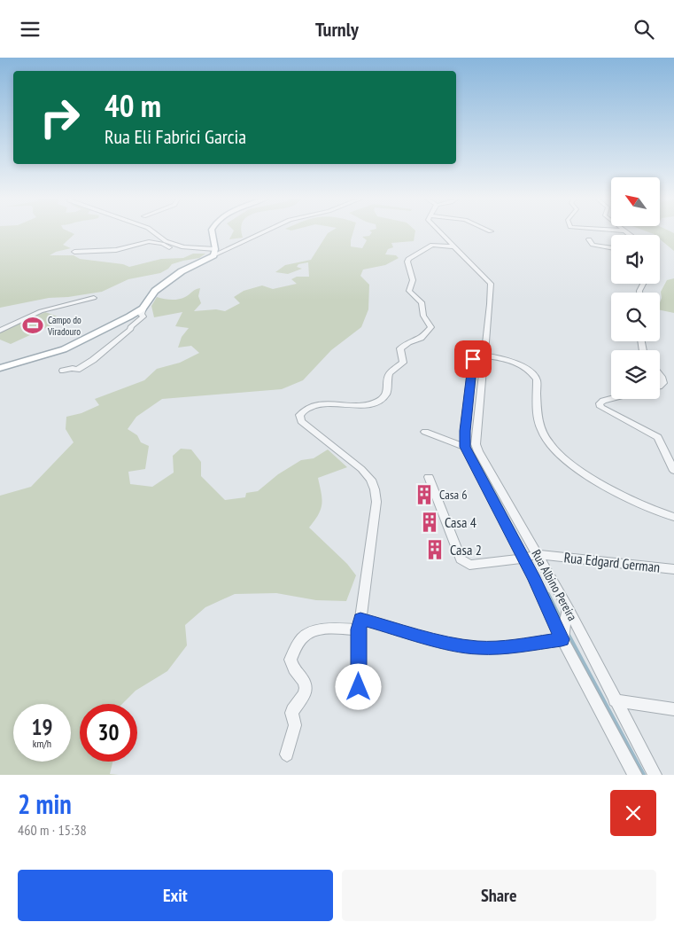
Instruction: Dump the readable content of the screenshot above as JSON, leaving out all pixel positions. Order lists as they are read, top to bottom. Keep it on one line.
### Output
{"streets":{"street":["Rua Edgard German","Rua Albino Pereira"]},"crossings":[["Rua Edgard German","Rua Albino Pereira"]],"places":{"sports":["Campo do Viradouro"],"building":["Casa 6","Casa 4","Casa 2"]},"north":"top left","page":{"header":"Turnly","turn":["40 m","Rua Eli Fabrici Garcia"],"speed":"19 km/h","limit":"30","heading":["2 min","460 m · 15:38"],"buttons":["Exit","Share"]}}
